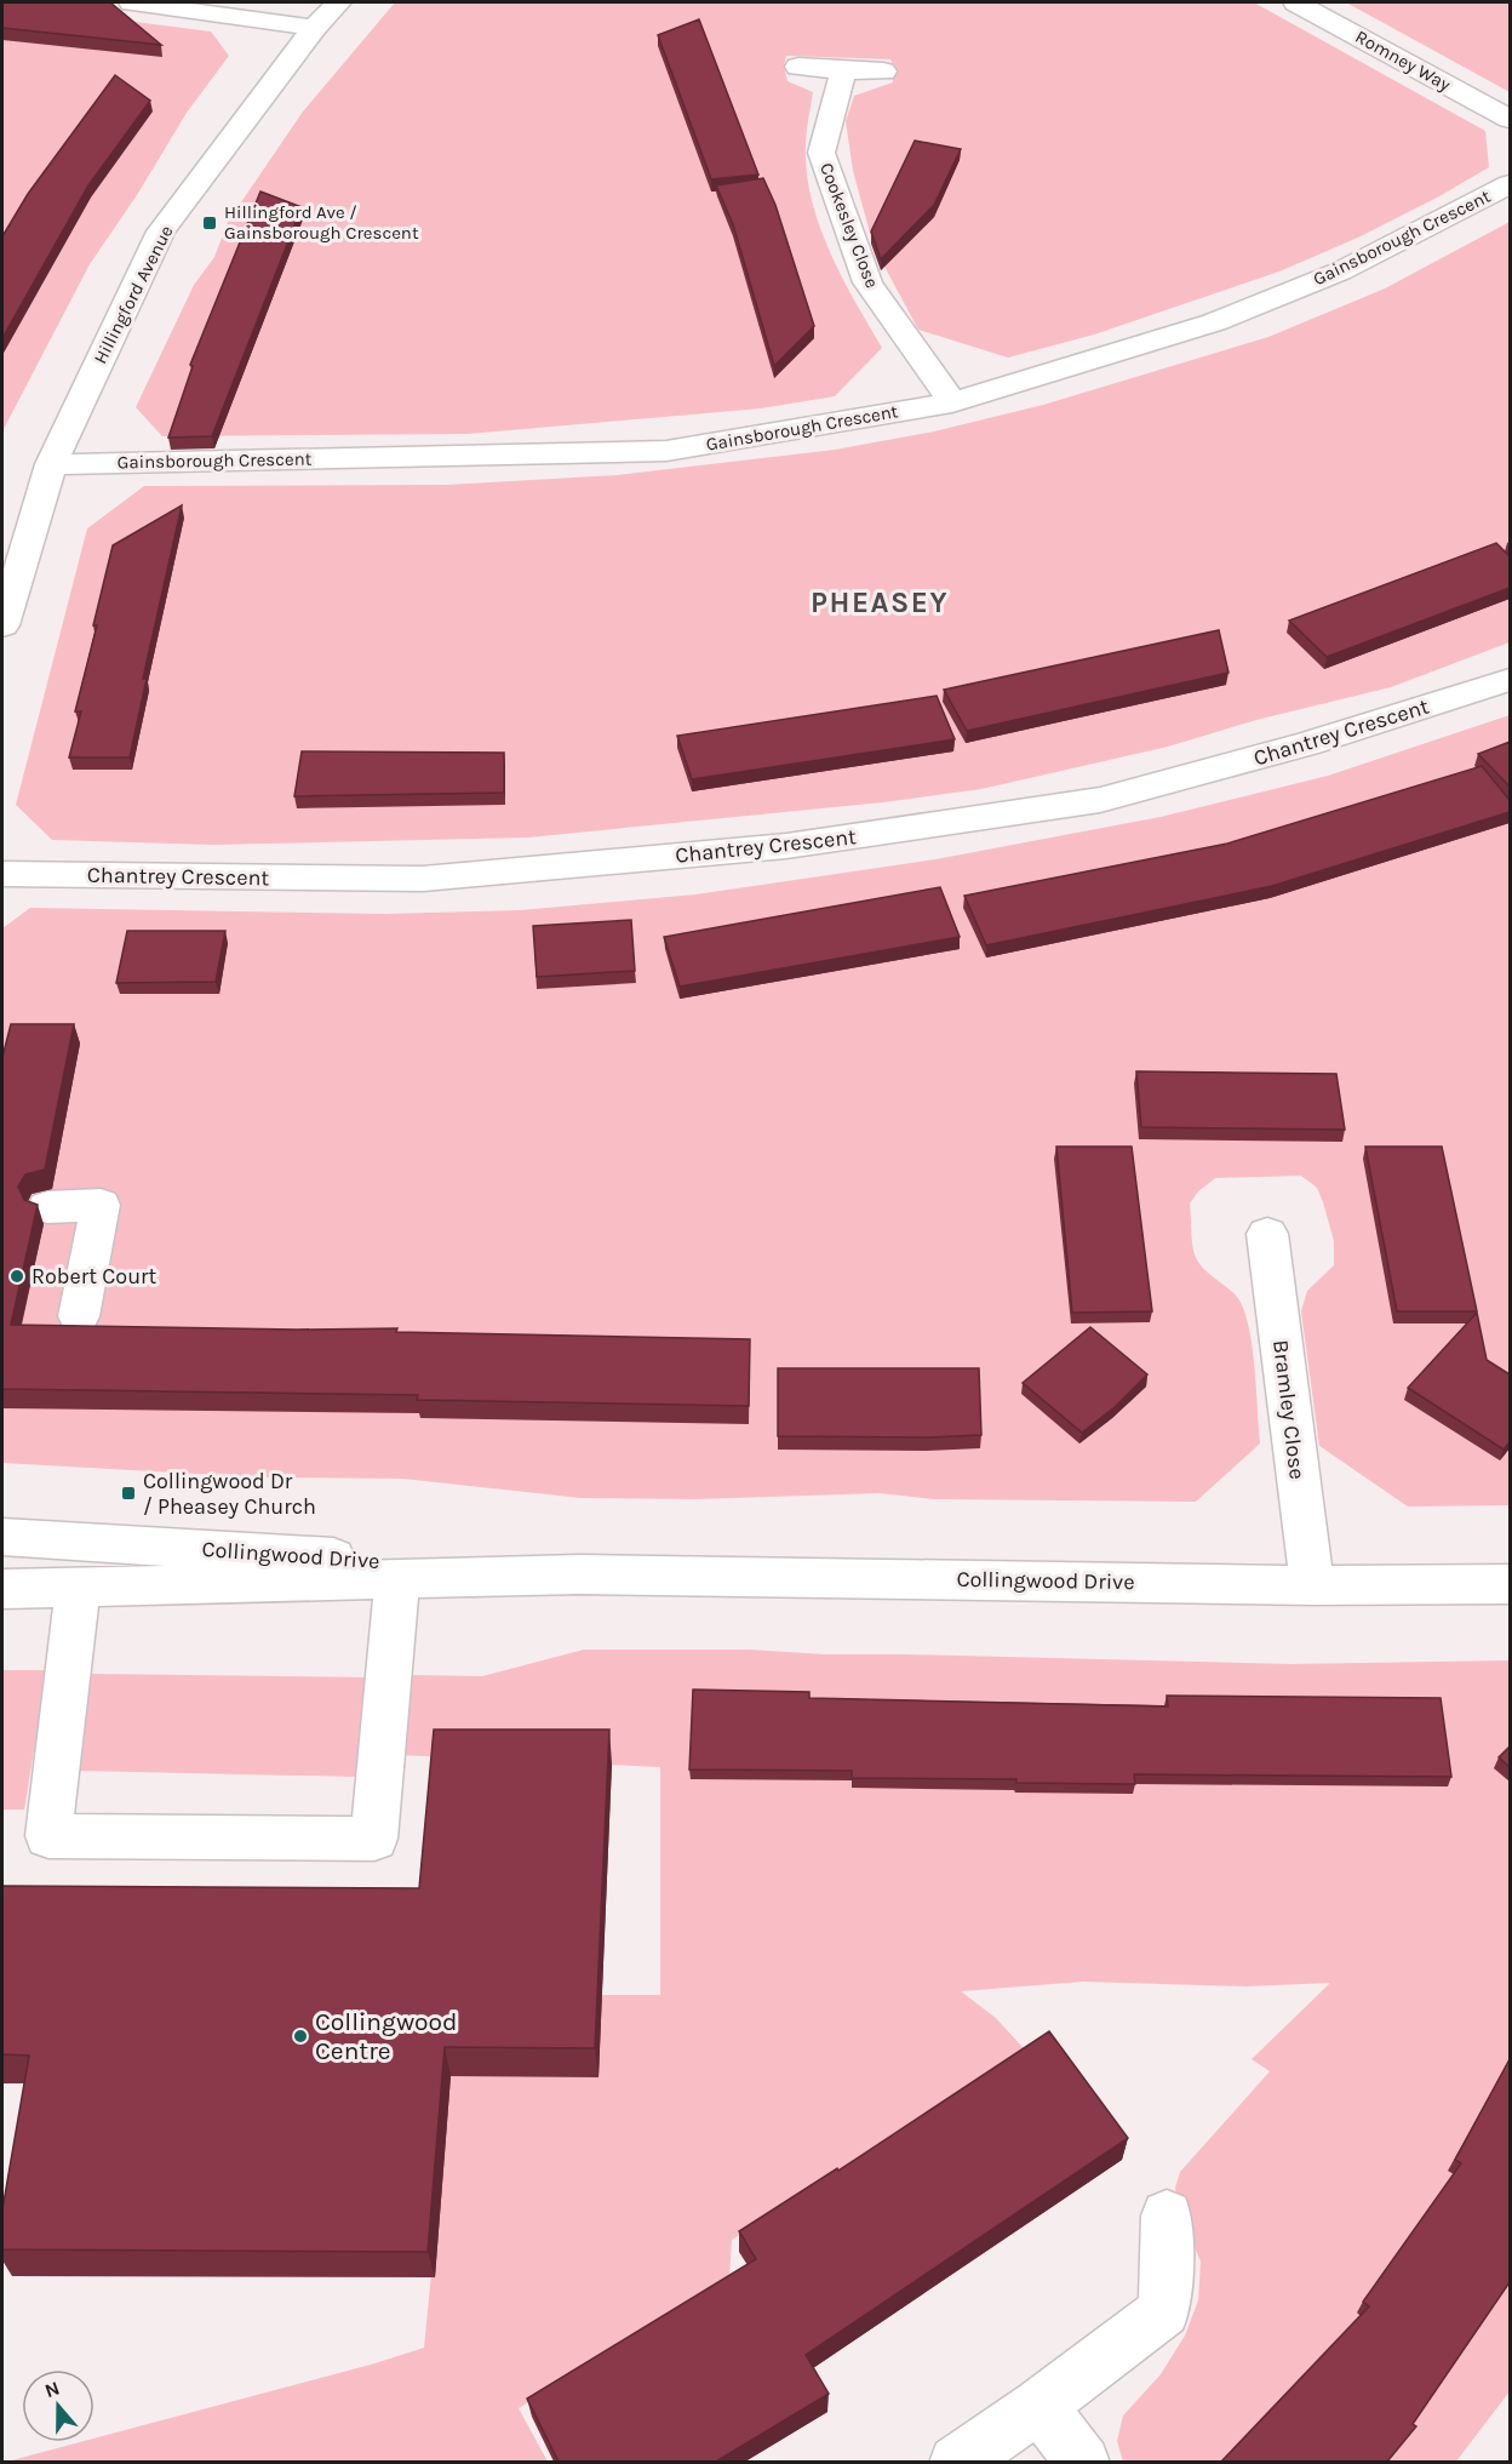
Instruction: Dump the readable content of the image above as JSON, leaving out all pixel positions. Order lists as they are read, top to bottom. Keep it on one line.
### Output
{"streets":{"street":["Romney Way","Cookesley Close","Gainsborough Crescent","Hillingford Avenue","Chantrey Crescent","Bramley Close","Collingwood Drive"]},"crossings":[["Cookesley Close","Gainsborough Crescent"],["Gainsborough Crescent","Hillingford Avenue"],["Bramley Close","Collingwood Drive"]],"districts":["PHEASEY"],"places":{"transit":["Hillingford Ave / Gainsborough Crescent","Collingwood Dr / Pheasey Church"],"other":["Robert Court","Collingwood Centre"]},"north":"top"}
